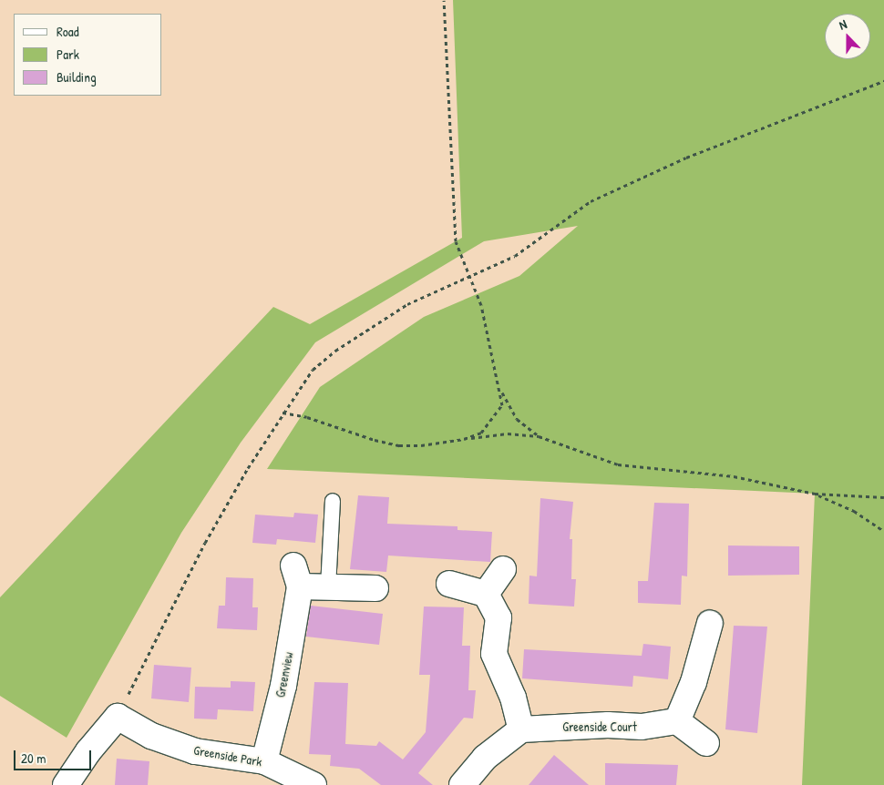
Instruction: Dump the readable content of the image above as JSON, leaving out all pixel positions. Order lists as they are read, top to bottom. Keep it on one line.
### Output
{"streets":{"street":["Greenview","Greenside Court","Greenside Park"]},"crossings":[["Greenview","Greenside Park"]],"legend":["Road","Park","Building"],"scale_bar":"20 m","north":"top"}
